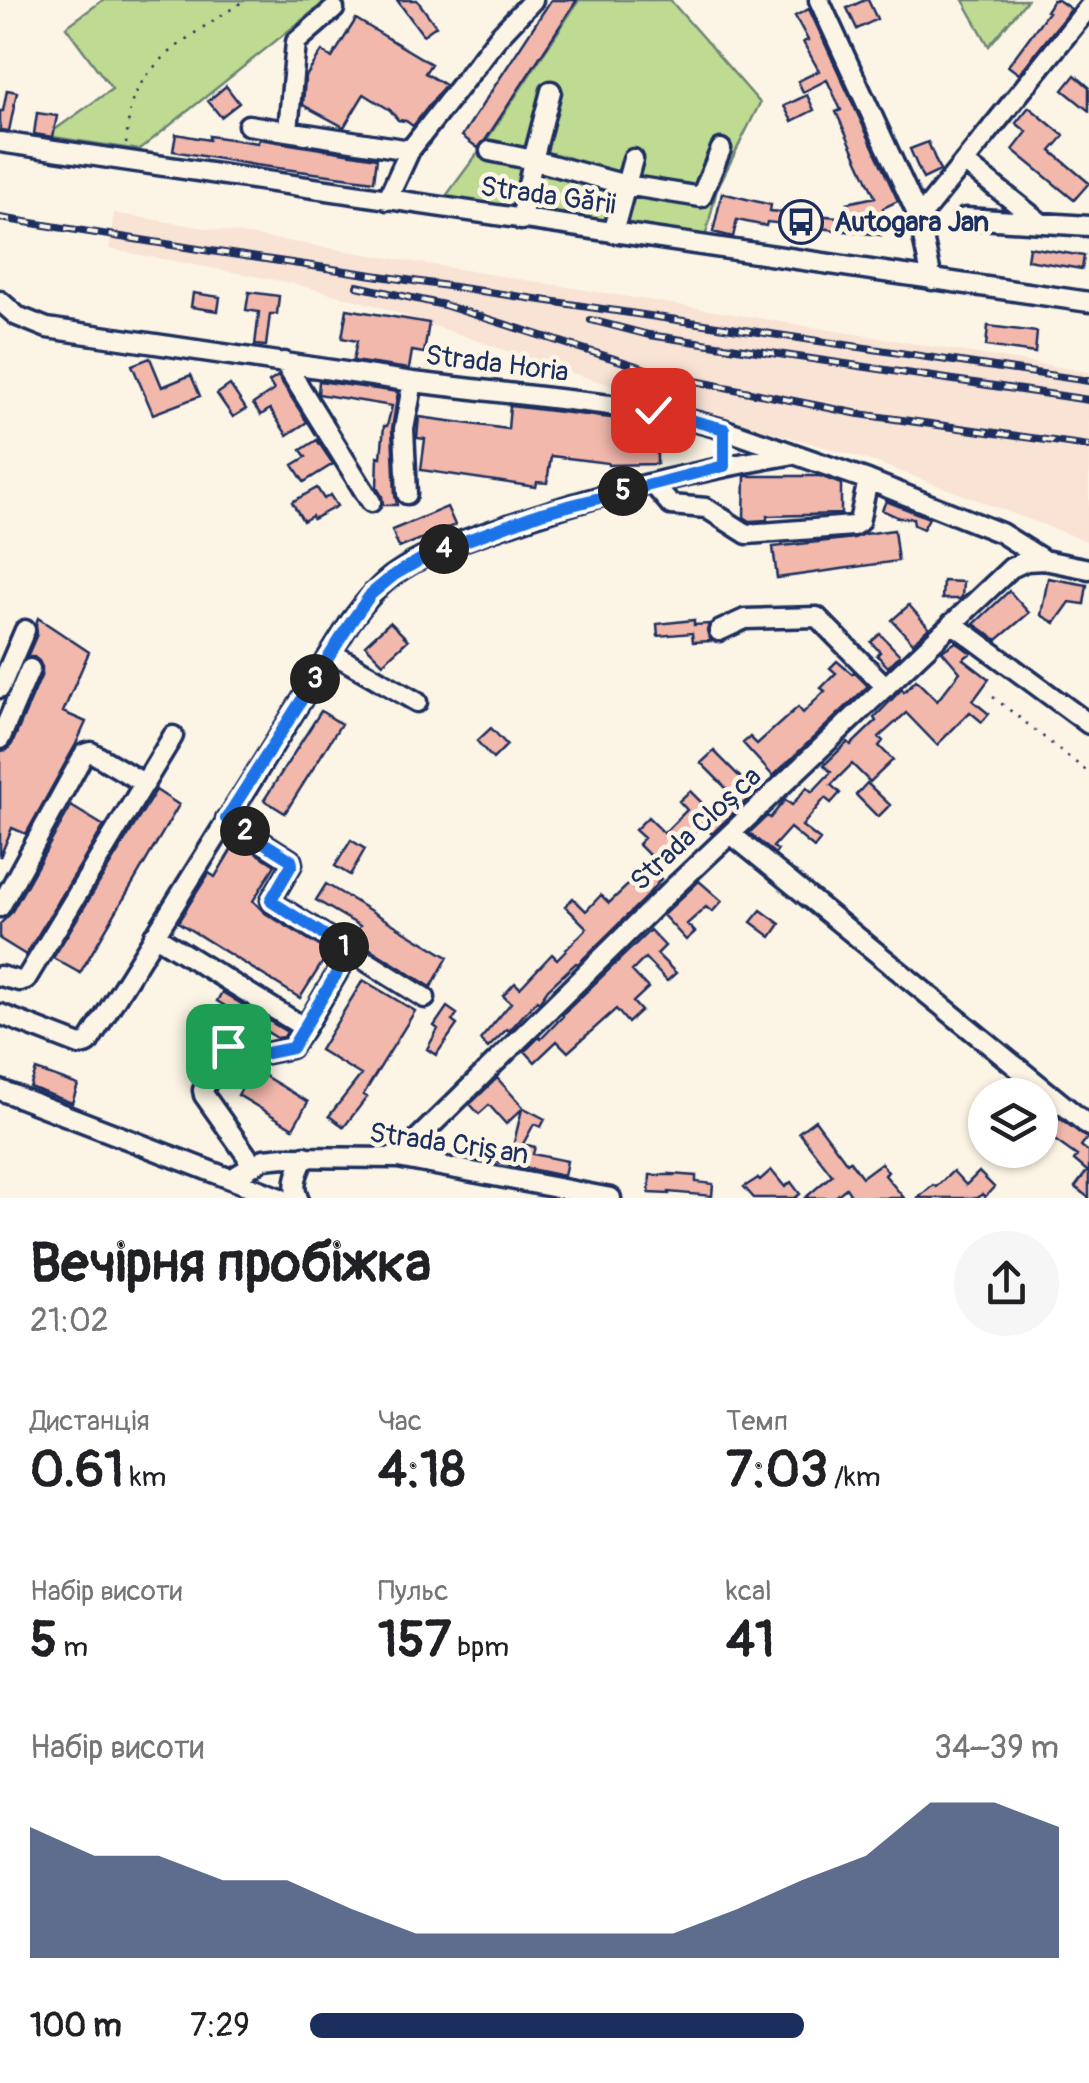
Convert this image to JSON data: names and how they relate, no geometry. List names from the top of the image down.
{
  "streets": {
    "street": [
      "Strada Gării",
      "Strada Horia",
      "Strada Cloșca",
      "Strada Crișan"
    ]
  },
  "crossings": [
    ["Strada Horia", "Strada Cloșca"],
    ["Strada Cloșca", "Strada Crișan"]
  ],
  "places": {
    "bus stop": ["Autogara Jan"]
  },
  "page": {
    "pins": [
      "5",
      "4",
      "3",
      "2",
      "1"
    ],
    "heading": ["Вечірня пробіжка", "21:02"],
    "stats": [
      ["Дистанція", "0.61 km"],
      ["Час", "4:18"],
      ["Темп", "7:03 /km"],
      ["Набір висоти", "5 m"],
      ["Пульс", "157 bpm"],
      ["kcal", "41"]
    ],
    "chart": ["Набір висоти", "34–39 m"],
    "list": [
      {
        "name": "100 m",
        "note": "7:29"
      }
    ]
  }
}
